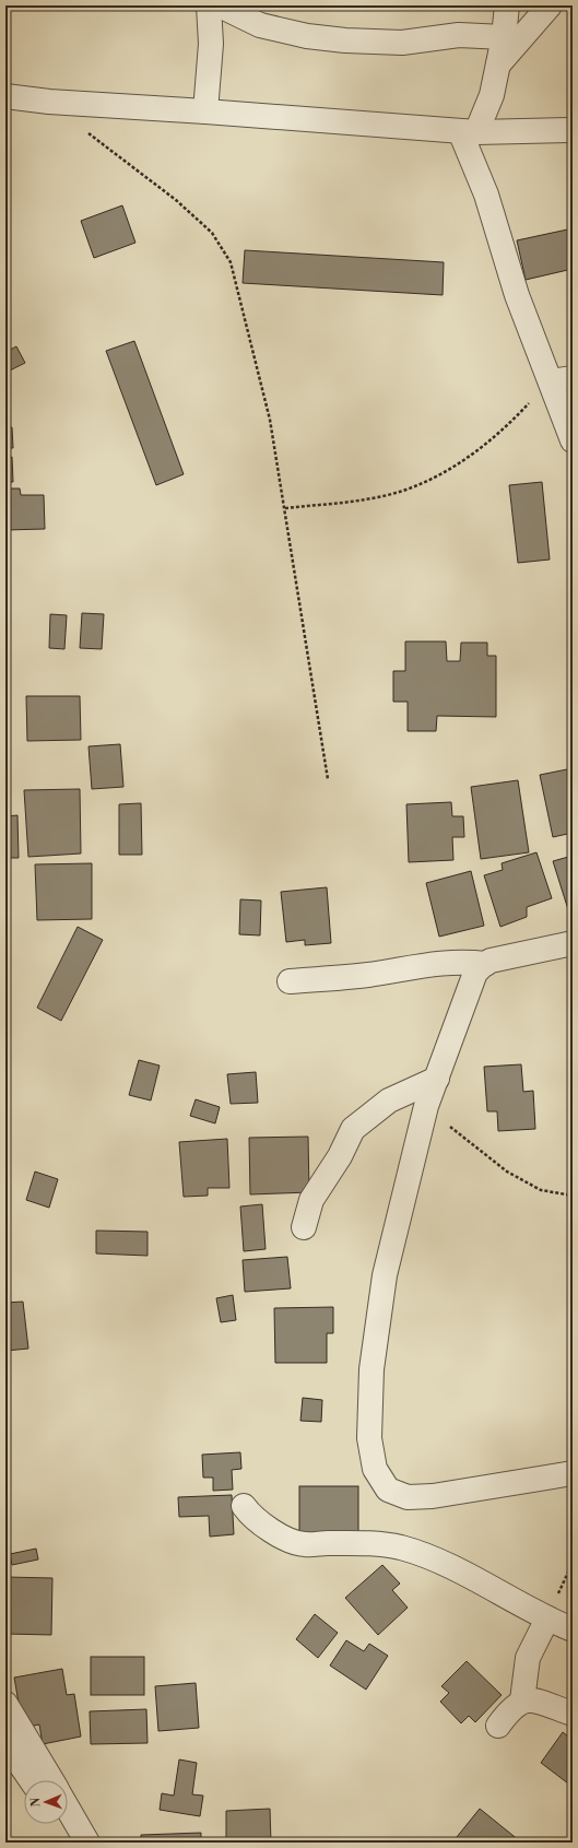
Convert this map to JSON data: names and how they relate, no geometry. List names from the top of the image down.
{
  "north": "left"
}
